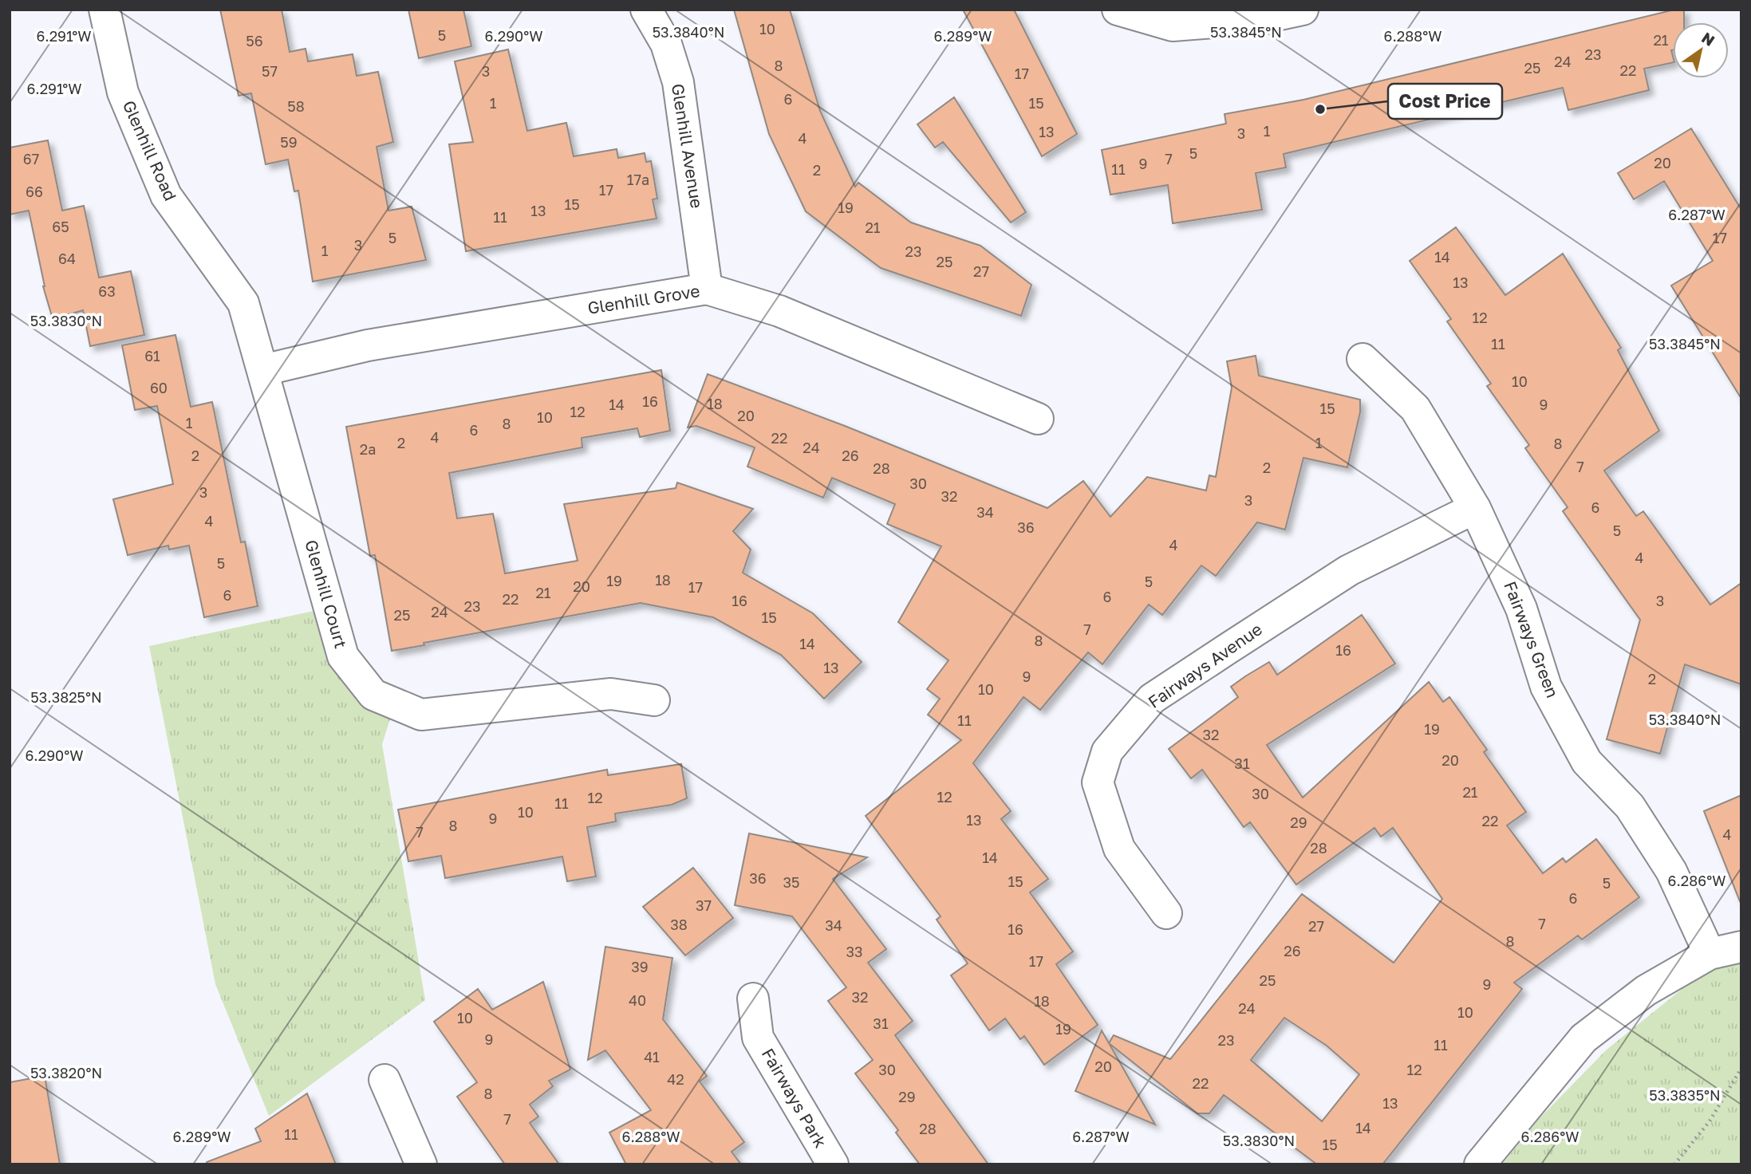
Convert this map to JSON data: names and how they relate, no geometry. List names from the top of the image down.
{
  "streets": {
    "street": [
      "Glenhill Avenue",
      "Glenhill Road",
      "Glenhill Grove",
      "Glenhill Court",
      "Fairways Green",
      "Fairways Avenue",
      "Fairways Park"
    ]
  },
  "crossings": [
    ["Glenhill Avenue", "Glenhill Grove"],
    ["Glenhill Road", "Glenhill Grove"],
    ["Glenhill Road", "Glenhill Court"],
    ["Glenhill Grove", "Glenhill Court"],
    ["Fairways Green", "Fairways Avenue"]
  ],
  "places": ["Cost Price"],
  "house_numbers": [
    "10",
    "5",
    "21",
    "56",
    "23",
    "24",
    "8",
    "25",
    "22",
    "57",
    "3",
    "17",
    "6",
    "1",
    "15",
    "58",
    "1",
    "13",
    "3",
    "4",
    "59",
    "5",
    "67",
    "7",
    "20",
    "9",
    "11",
    "2",
    "17a",
    "17",
    "66",
    "15",
    "19",
    "13",
    "11",
    "65",
    "21",
    "5",
    "17",
    "3",
    "1",
    "23",
    "14",
    "64",
    "25",
    "27",
    "13",
    "63",
    "12",
    "11",
    "61",
    "10",
    "60",
    "16",
    "18",
    "14",
    "9",
    "15",
    "12",
    "20",
    "10",
    "1",
    "8",
    "6",
    "4",
    "22",
    "2",
    "1",
    "8",
    "24",
    "2a",
    "2",
    "26",
    "7",
    "2",
    "28",
    "30",
    "3",
    "32",
    "3",
    "6",
    "34",
    "4",
    "36",
    "5",
    "4",
    "4",
    "5",
    "18",
    "19",
    "5",
    "20",
    "17",
    "21",
    "6",
    "6",
    "22",
    "16",
    "3",
    "23",
    "24",
    "25",
    "15",
    "7",
    "8",
    "14",
    "16",
    "13",
    "9",
    "2",
    "10",
    "11",
    "19",
    "32",
    "20",
    "31",
    "21",
    "30",
    "12",
    "12",
    "11",
    "10",
    "9",
    "13",
    "22",
    "29",
    "8",
    "7",
    "4",
    "28",
    "14",
    "36",
    "15",
    "35",
    "5",
    "6",
    "37",
    "7",
    "38",
    "34",
    "27",
    "16",
    "8",
    "26",
    "33",
    "17",
    "39",
    "25",
    "9",
    "32",
    "40",
    "18",
    "24",
    "10",
    "10",
    "31",
    "19",
    "9",
    "23",
    "11",
    "41",
    "20",
    "30",
    "12",
    "42",
    "22",
    "8",
    "29",
    "13",
    "7",
    "14",
    "28",
    "11",
    "15"
  ],
  "north": "top right",
  "coordinates": [
    "53.3840°N",
    "53.3845°N",
    "6.291°W",
    "6.290°W",
    "6.289°W",
    "6.288°W",
    "6.287°W",
    "53.3830°N",
    "53.3825°N",
    "6.286°W",
    "53.3820°N",
    "53.3835°N"
  ]
}
